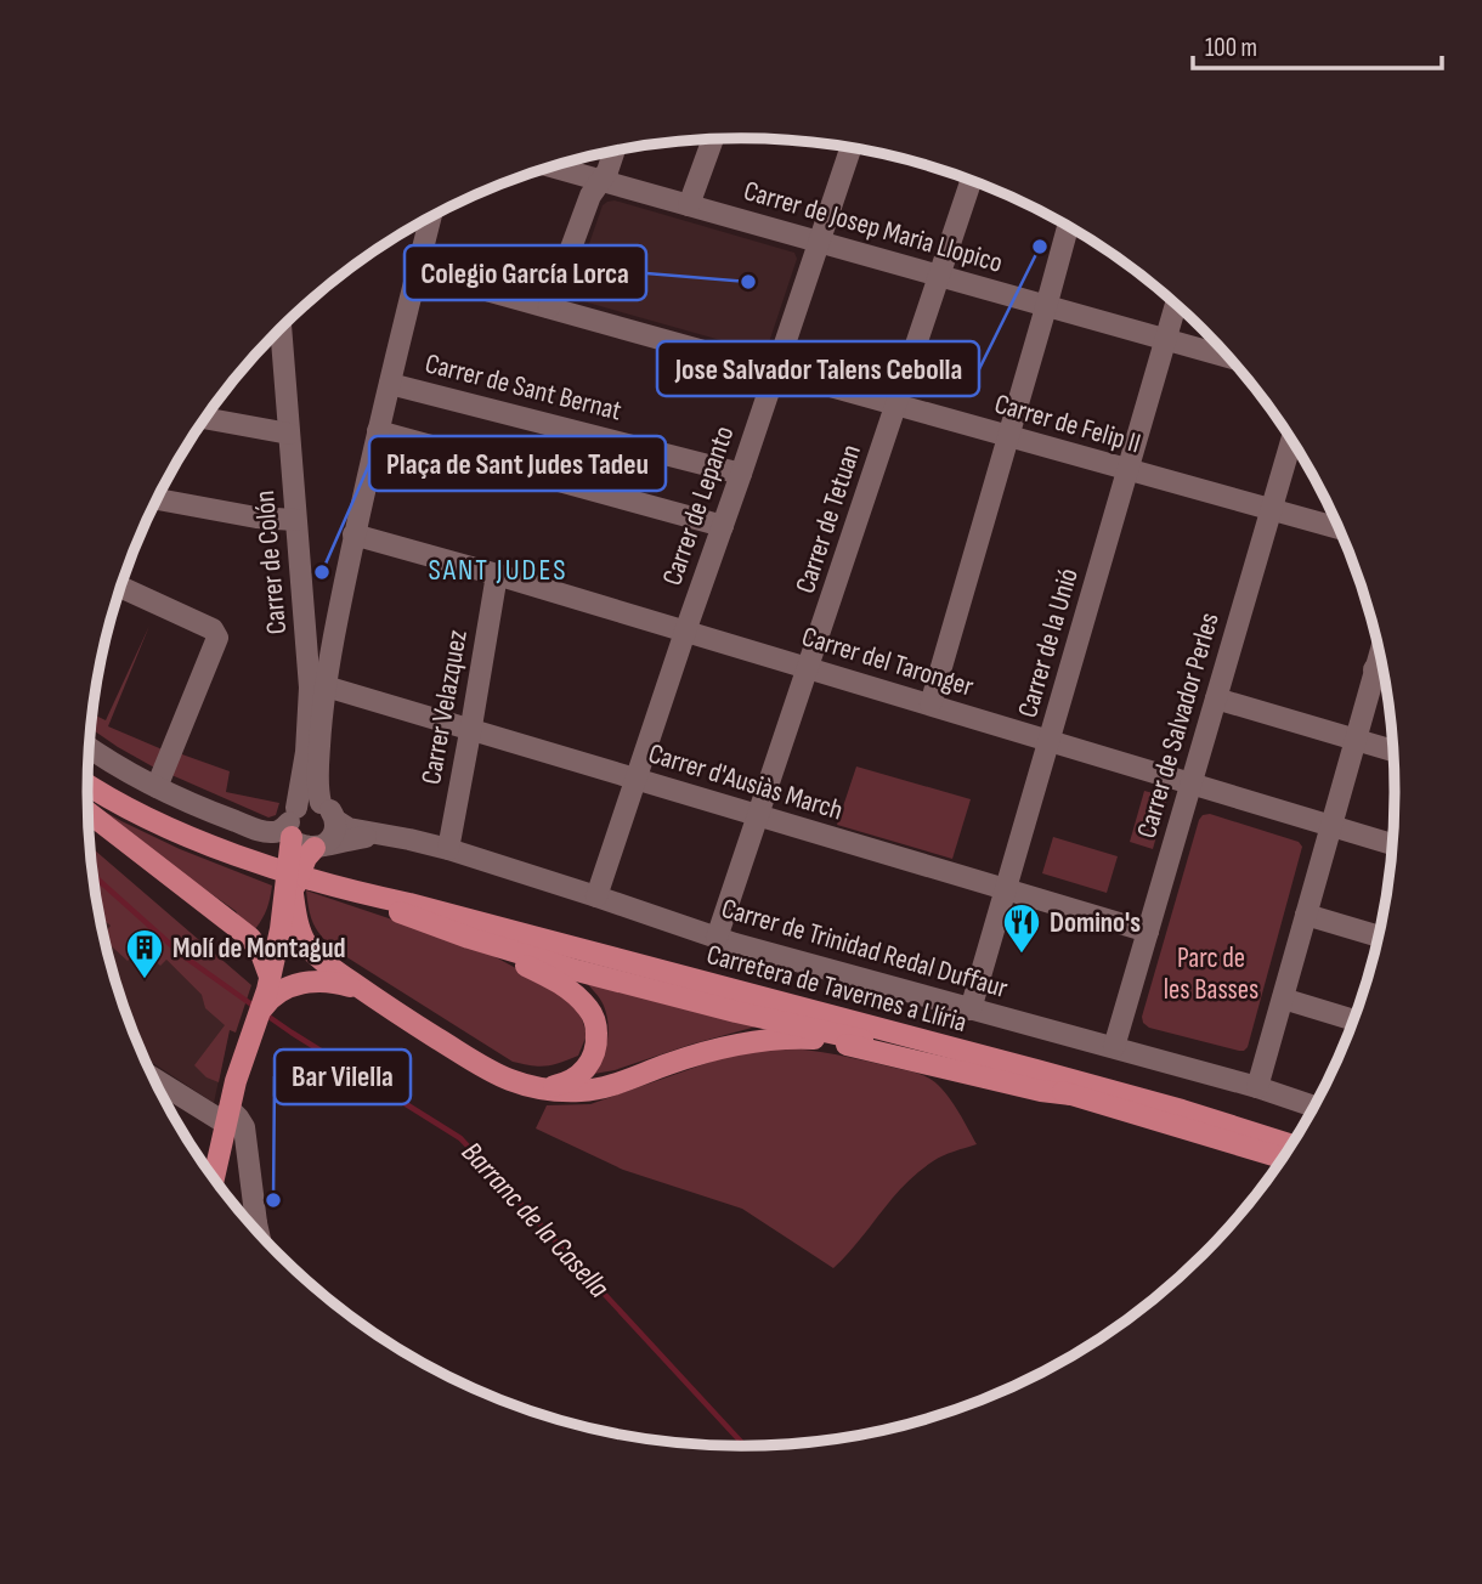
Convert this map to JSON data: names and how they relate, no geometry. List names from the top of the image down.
{
  "streets": {
    "main road": ["Carretera de Tavernes a Llíria"],
    "street": [
      "Carrer de Josep Maria Llopico",
      "Carrer de Sant Bernat",
      "Carrer de Felip II",
      "Carrer de Lepanto",
      "Carrer de Tetuan",
      "Carrer de Colón",
      "Carrer de la Unió",
      "Carrer del Taronger",
      "Carrer Velazquez",
      "Carrer de Salvador Perles",
      "Carrer d'Ausiàs March",
      "Carrer de Trinidad Redal Duffaur"
    ]
  },
  "crossings": [
    ["Carrer de Josep Maria Llopico", "Carrer de Lepanto"],
    ["Carrer de Josep Maria Llopico", "Carrer de Tetuan"],
    ["Carrer de Josep Maria Llopico", "Carrer de la Unió"],
    ["Carrer de Sant Bernat", "Carrer de Lepanto"],
    ["Carrer de Felip II", "Carrer de Lepanto"],
    ["Carrer de Felip II", "Carrer de Tetuan"],
    ["Carrer de Felip II", "Carrer de la Unió"],
    ["Carrer de Felip II", "Carrer de Salvador Perles"],
    ["Carrer de Lepanto", "Carrer del Taronger"],
    ["Carrer de Lepanto", "Carrer d'Ausiàs March"],
    ["Carrer de Lepanto", "Carrer de Trinidad Redal Duffaur"],
    ["Carrer de Tetuan", "Carrer del Taronger"],
    ["Carrer de Tetuan", "Carrer d'Ausiàs March"],
    ["Carrer de Tetuan", "Carrer de Trinidad Redal Duffaur"],
    ["Carrer de Colón", "Carrer de Trinidad Redal Duffaur"],
    ["Carrer de la Unió", "Carrer del Taronger"],
    ["Carrer de la Unió", "Carrer d'Ausiàs March"],
    ["Carrer de la Unió", "Carrer de Trinidad Redal Duffaur"],
    ["Carrer del Taronger", "Carrer Velazquez"],
    ["Carrer del Taronger", "Carrer de Salvador Perles"],
    ["Carrer Velazquez", "Carrer d'Ausiàs March"],
    ["Carrer Velazquez", "Carrer de Trinidad Redal Duffaur"],
    ["Carrer de Salvador Perles", "Carrer d'Ausiàs March"],
    ["Carrer de Salvador Perles", "Carrer de Trinidad Redal Duffaur"]
  ],
  "districts": ["SANT JUDES"],
  "water": ["Barranc de la Casella"],
  "parks": ["Parc de les Basses"],
  "places": {
    "other": [
      "Jose Salvador Talens Cebolla",
      "Colegio García Lorca",
      "Plaça de Sant Judes Tadeu",
      "Bar Vilella"
    ],
    "restaurant": ["Domino's"],
    "building": ["Molí de Montagud"]
  },
  "scale_bar": "100 m"
}
